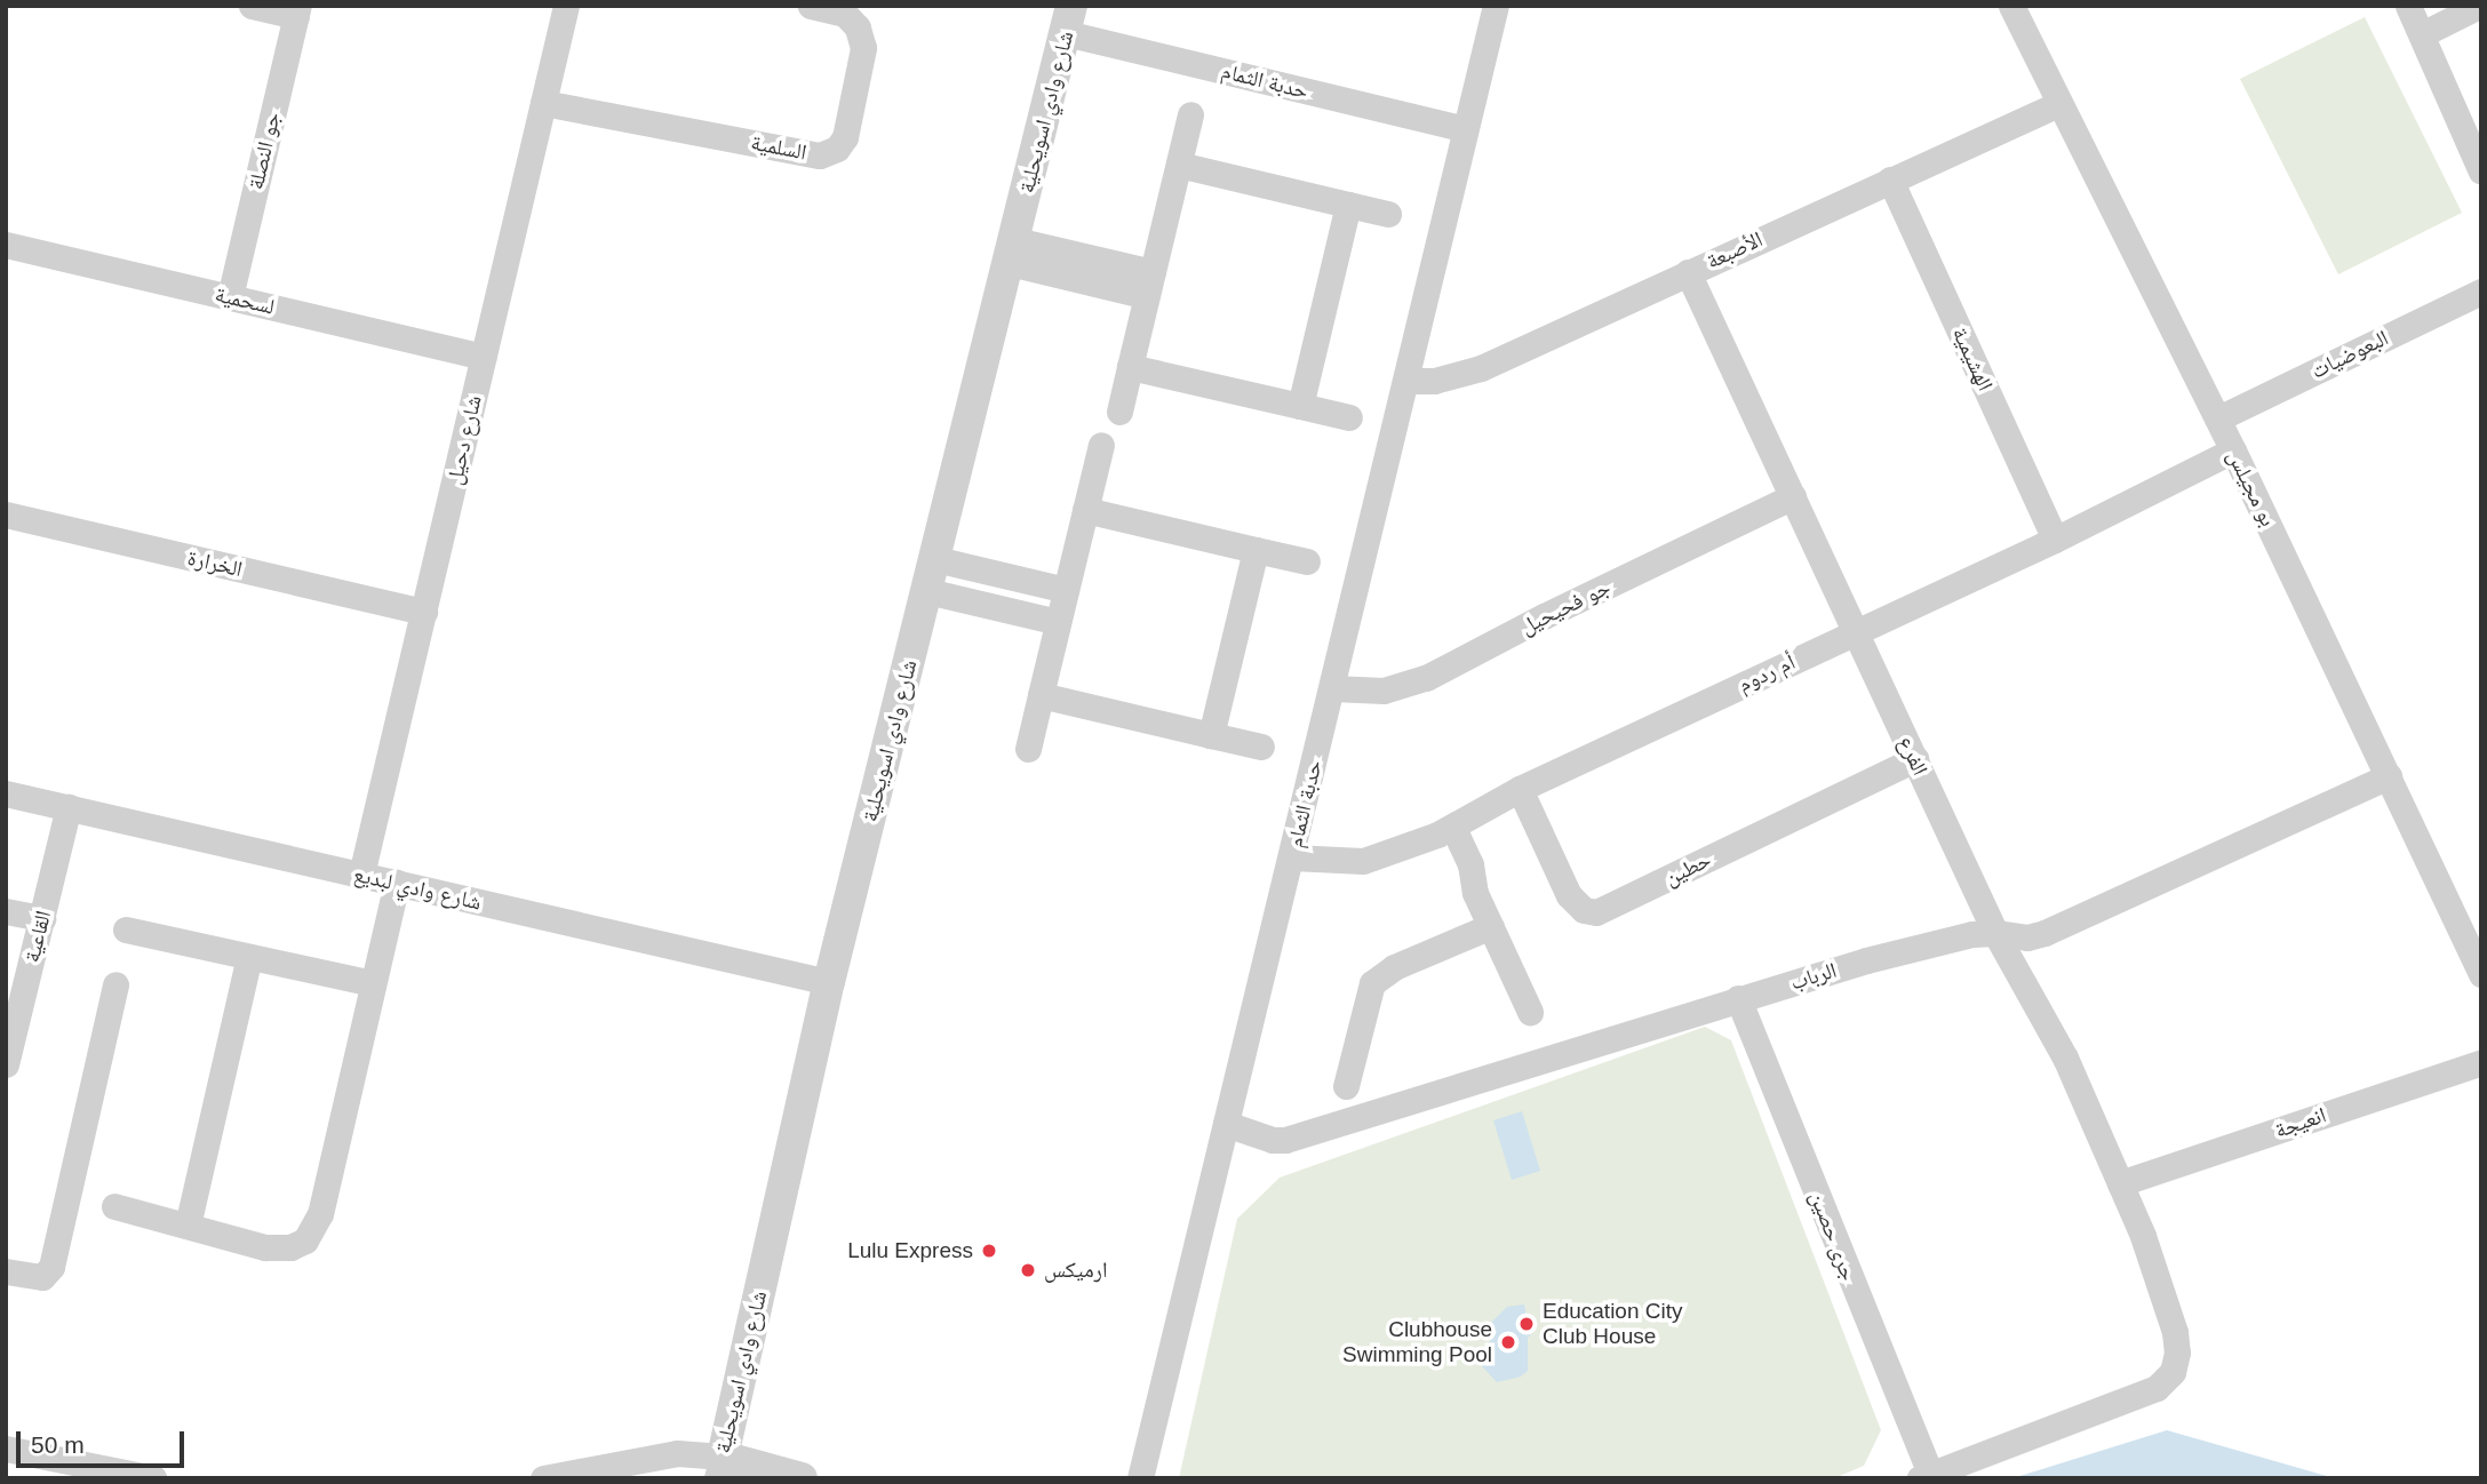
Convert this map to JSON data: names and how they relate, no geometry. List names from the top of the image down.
{
  "streets": {
    "street": [
      "حدبة الثمام",
      "شارع وادي اسويحلية",
      "السلمية",
      "جو النصلة",
      "الأصبعة",
      "لسحمية",
      "البعوضيات",
      "الهشيمية",
      "شارع دحيل",
      "بو مجيلس",
      "الخرارة",
      "جو فحيحيل",
      "أم ردوم",
      "الفرع",
      "حطين",
      "شارع وادي لبديع",
      "القاعية",
      "الرباب",
      "انعيجة",
      "جرى حصين"
    ]
  },
  "crossings": [
    ["حدبة الثمام", "شارع وادي اسويحلية"],
    ["حدبة الثمام", "الأصبعة"],
    ["حدبة الثمام", "جو فحيحيل"],
    ["حدبة الثمام", "أم ردوم"],
    ["حدبة الثمام", "الرباب"],
    ["شارع وادي اسويحلية", "شارع وادي لبديع"],
    ["السلمية", "شارع دحيل"],
    ["جو النصلة", "لسحمية"],
    ["الأصبعة", "الهشيمية"],
    ["الأصبعة", "بو مجيلس"],
    ["الأصبعة", "الفرع"],
    ["لسحمية", "شارع دحيل"],
    ["البعوضيات", "بو مجيلس"],
    ["الهشيمية", "أم ردوم"],
    ["شارع دحيل", "الخرارة"],
    ["شارع دحيل", "شارع وادي لبديع"],
    ["بو مجيلس", "أم ردوم"],
    ["بو مجيلس", "الرباب"],
    ["جو فحيحيل", "الفرع"],
    ["أم ردوم", "الفرع"],
    ["أم ردوم", "حطين"],
    ["الفرع", "حطين"],
    ["الفرع", "الرباب"],
    ["الفرع", "انعيجة"],
    ["الفرع", "جرى حصين"],
    ["شارع وادي لبديع", "القاعية"],
    ["الرباب", "جرى حصين"]
  ],
  "places": [
    "Lulu Express",
    "ارميكس",
    "Education City Club House",
    "Clubhouse Swimming Pool"
  ],
  "scale_bar": "50 m"
}
